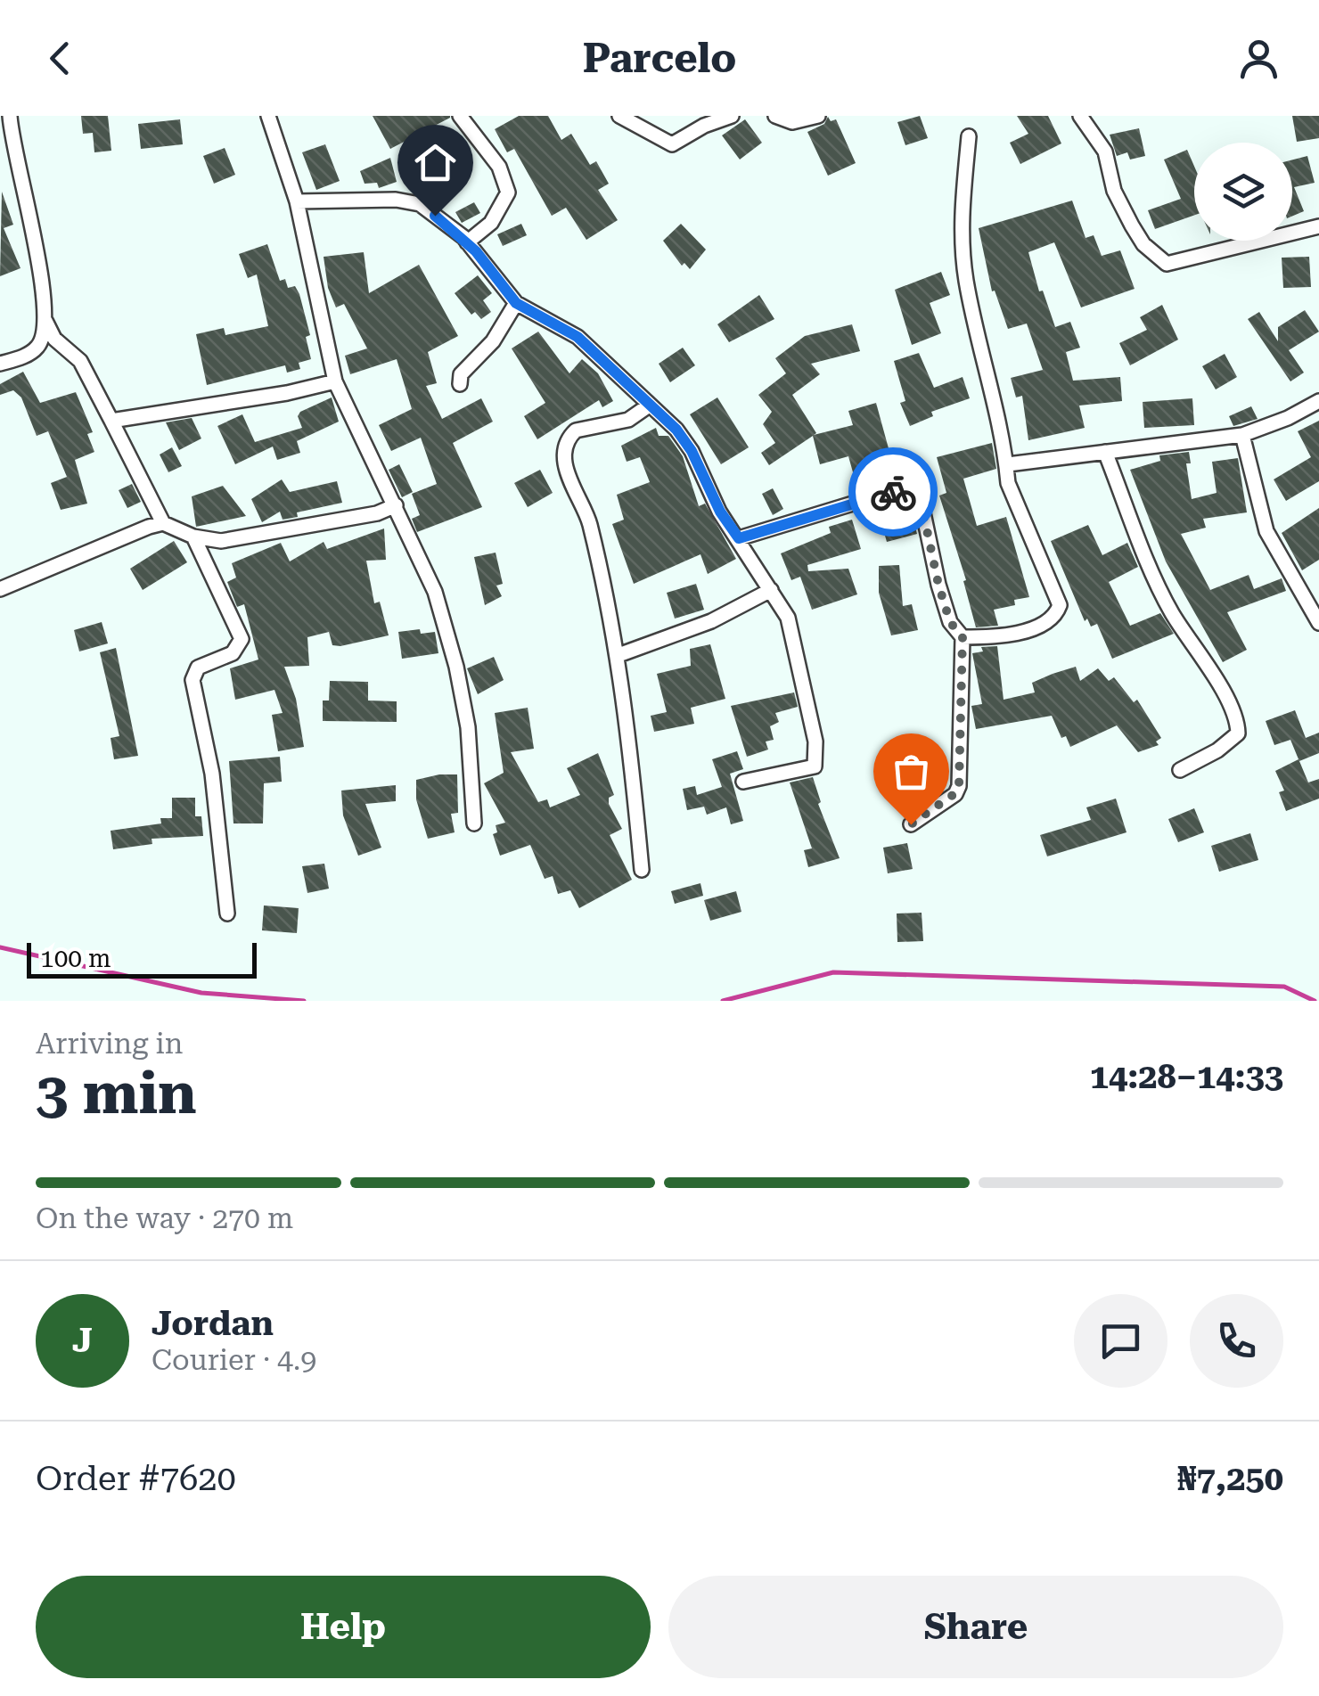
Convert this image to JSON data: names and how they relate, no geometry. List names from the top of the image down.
{
  "scale_bar": "100 m",
  "page": {
    "header": "Parcelo",
    "scale": "100 m",
    "heading": ["3 min", "Arriving in", "14:28–14:33"],
    "panel": [
      "Jordan",
      "Courier · 4.9",
      "Order #7620",
      "₦7,250"
    ],
    "bar": "On the way · 270 m",
    "round": "J",
    "buttons": ["Help", "Share"]
  }
}
